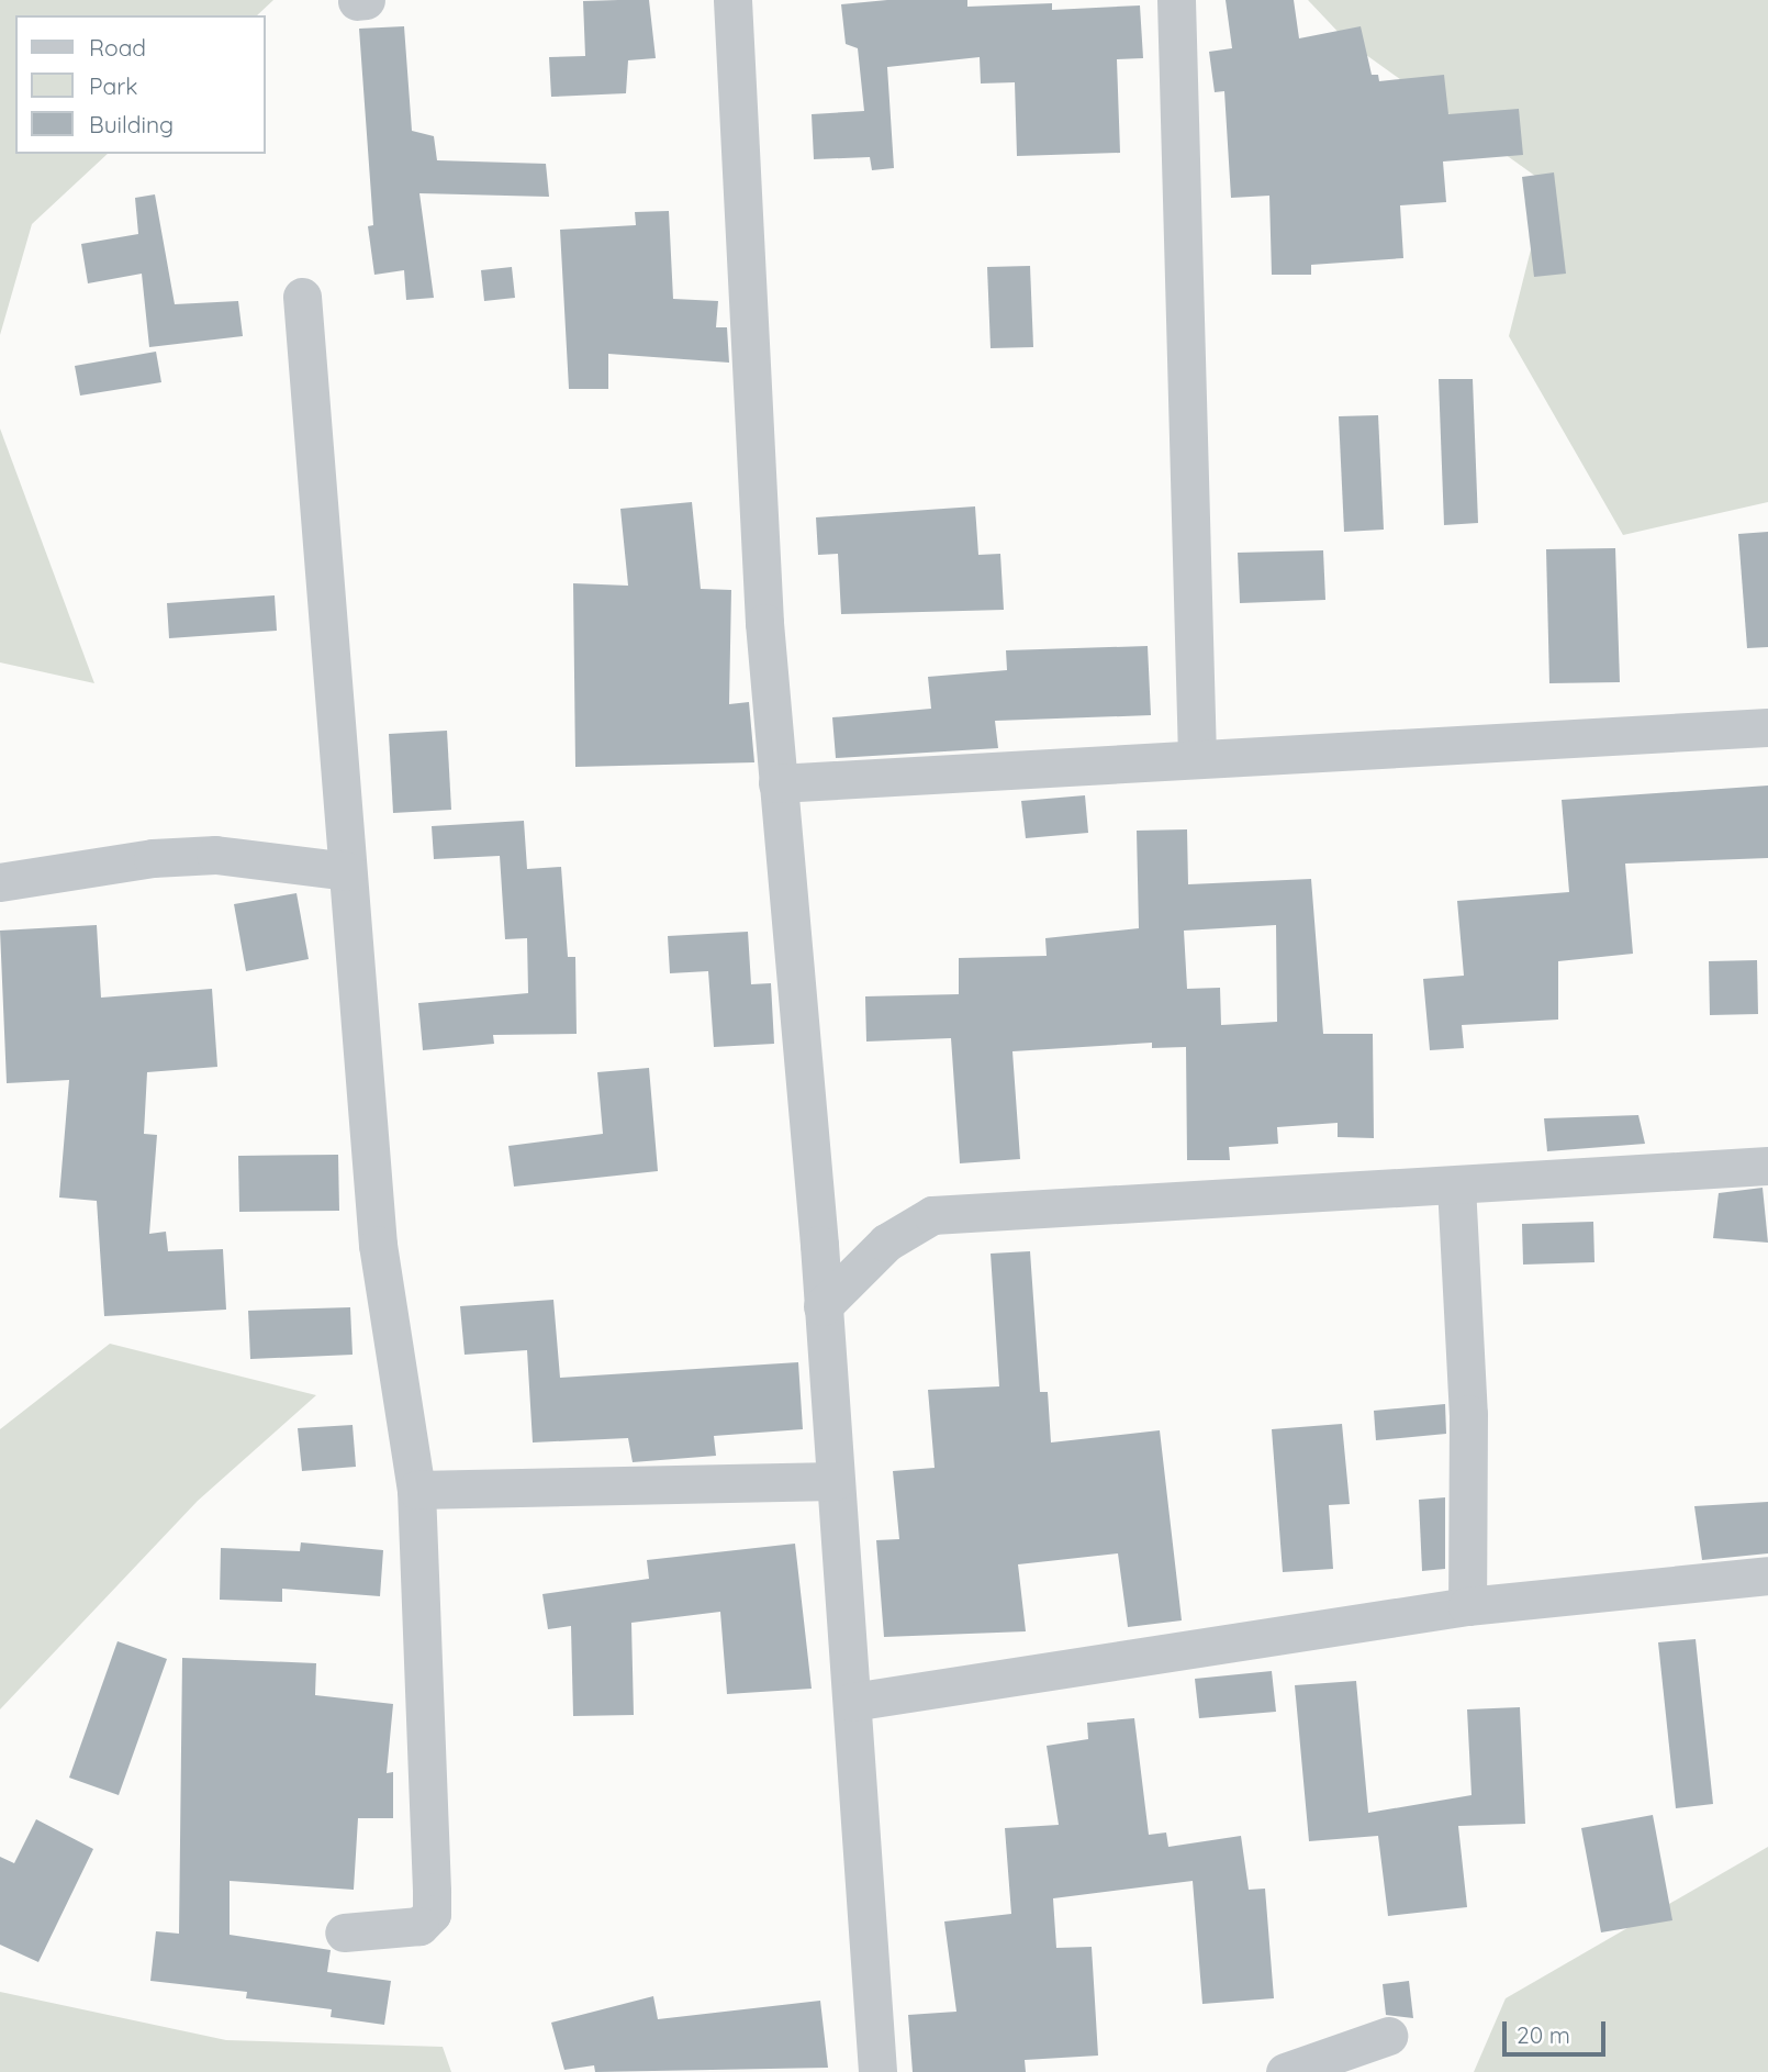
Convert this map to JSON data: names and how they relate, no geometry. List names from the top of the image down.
{
  "legend": ["Road", "Park", "Building"],
  "scale_bar": "20 m"
}
